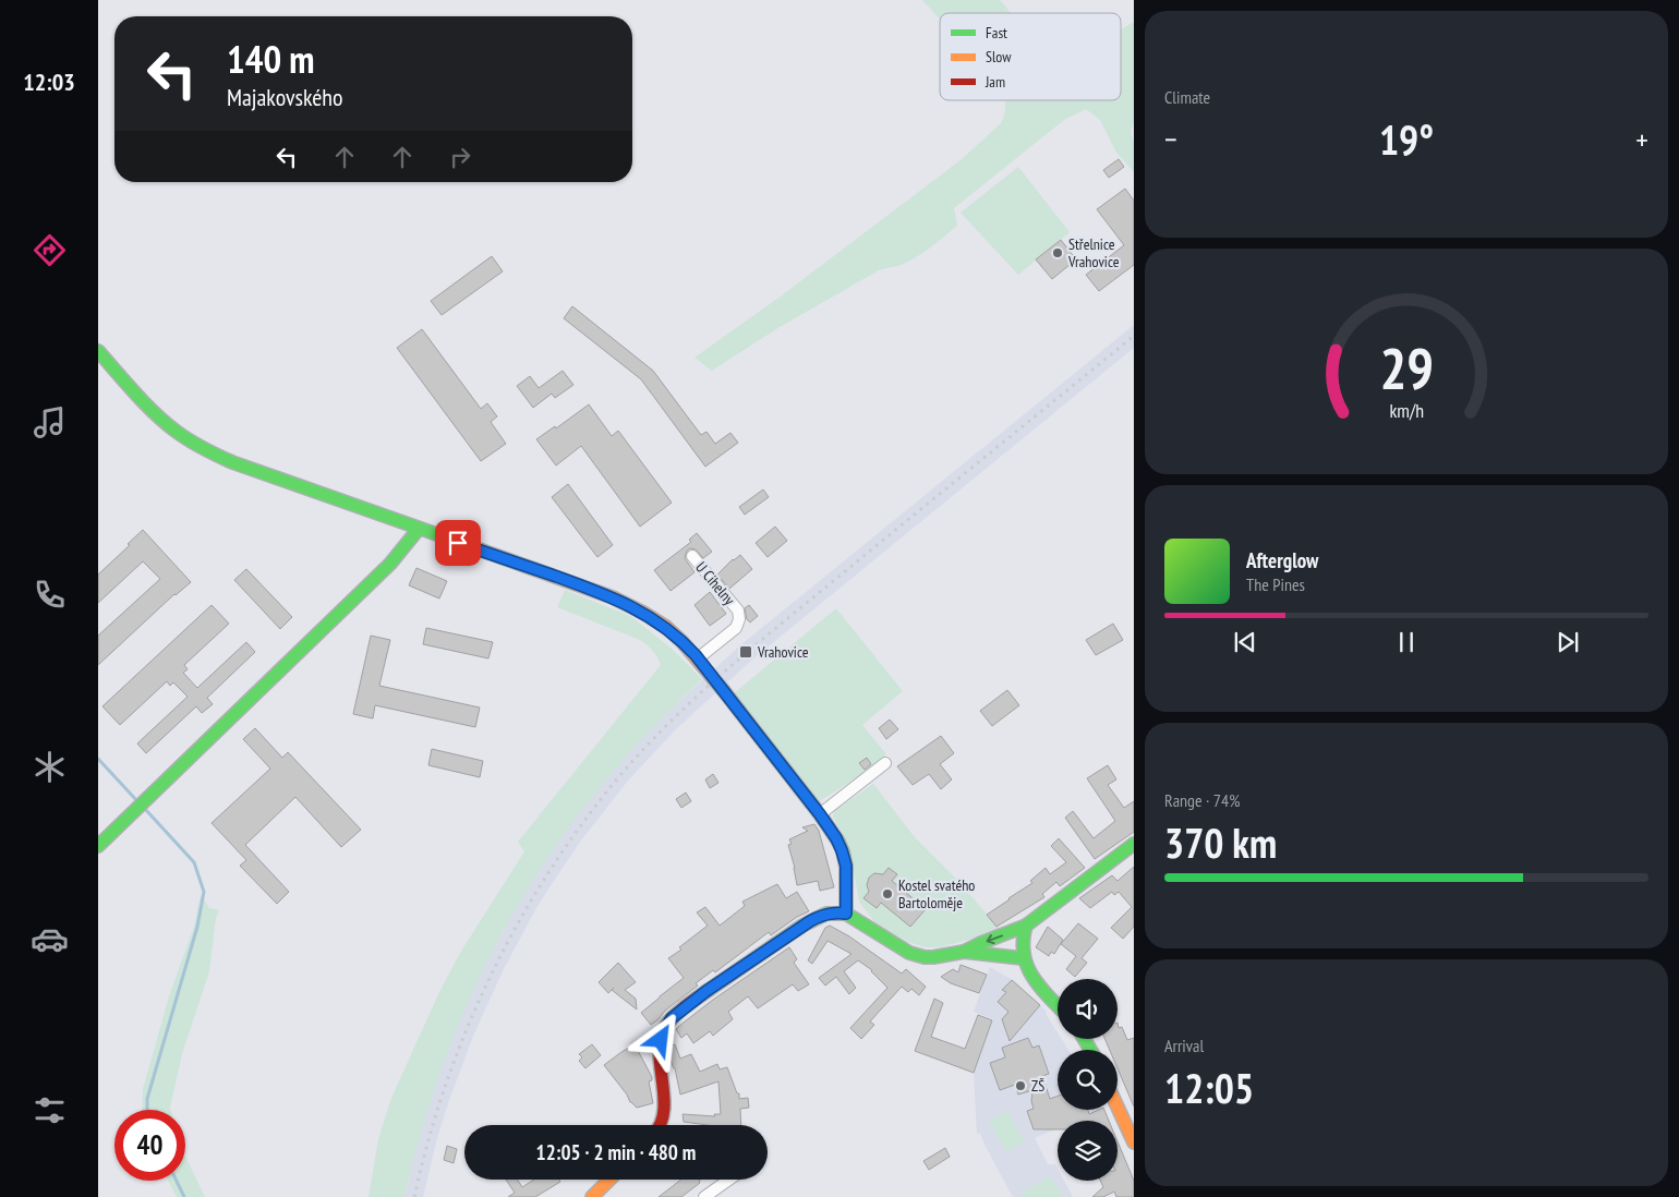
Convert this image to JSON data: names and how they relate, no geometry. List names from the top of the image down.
{
  "streets": {
    "street": ["U Cihelny"]
  },
  "places": {
    "other": ["Střelnice Vrahovice", "Kostel svatého Bartoloměje", "ZŠ"],
    "transit": ["Vrahovice"]
  },
  "legend": ["Fast", "Slow", "Jam"],
  "page": {
    "tabs": "12:03",
    "tile": [
      "Climate",
      ["Range · 74%", "370 km"],
      ["Arrival", "12:05"]
    ],
    "turn": ["140 m", "Majakovského"],
    "heat": ["−", "19°", "+"],
    "song": ["Afterglow", "The Pines"],
    "limit": "40",
    "trip": "12:05 · 2 min · 480 m",
    "gauge": ["29", "km/h"]
  }
}
